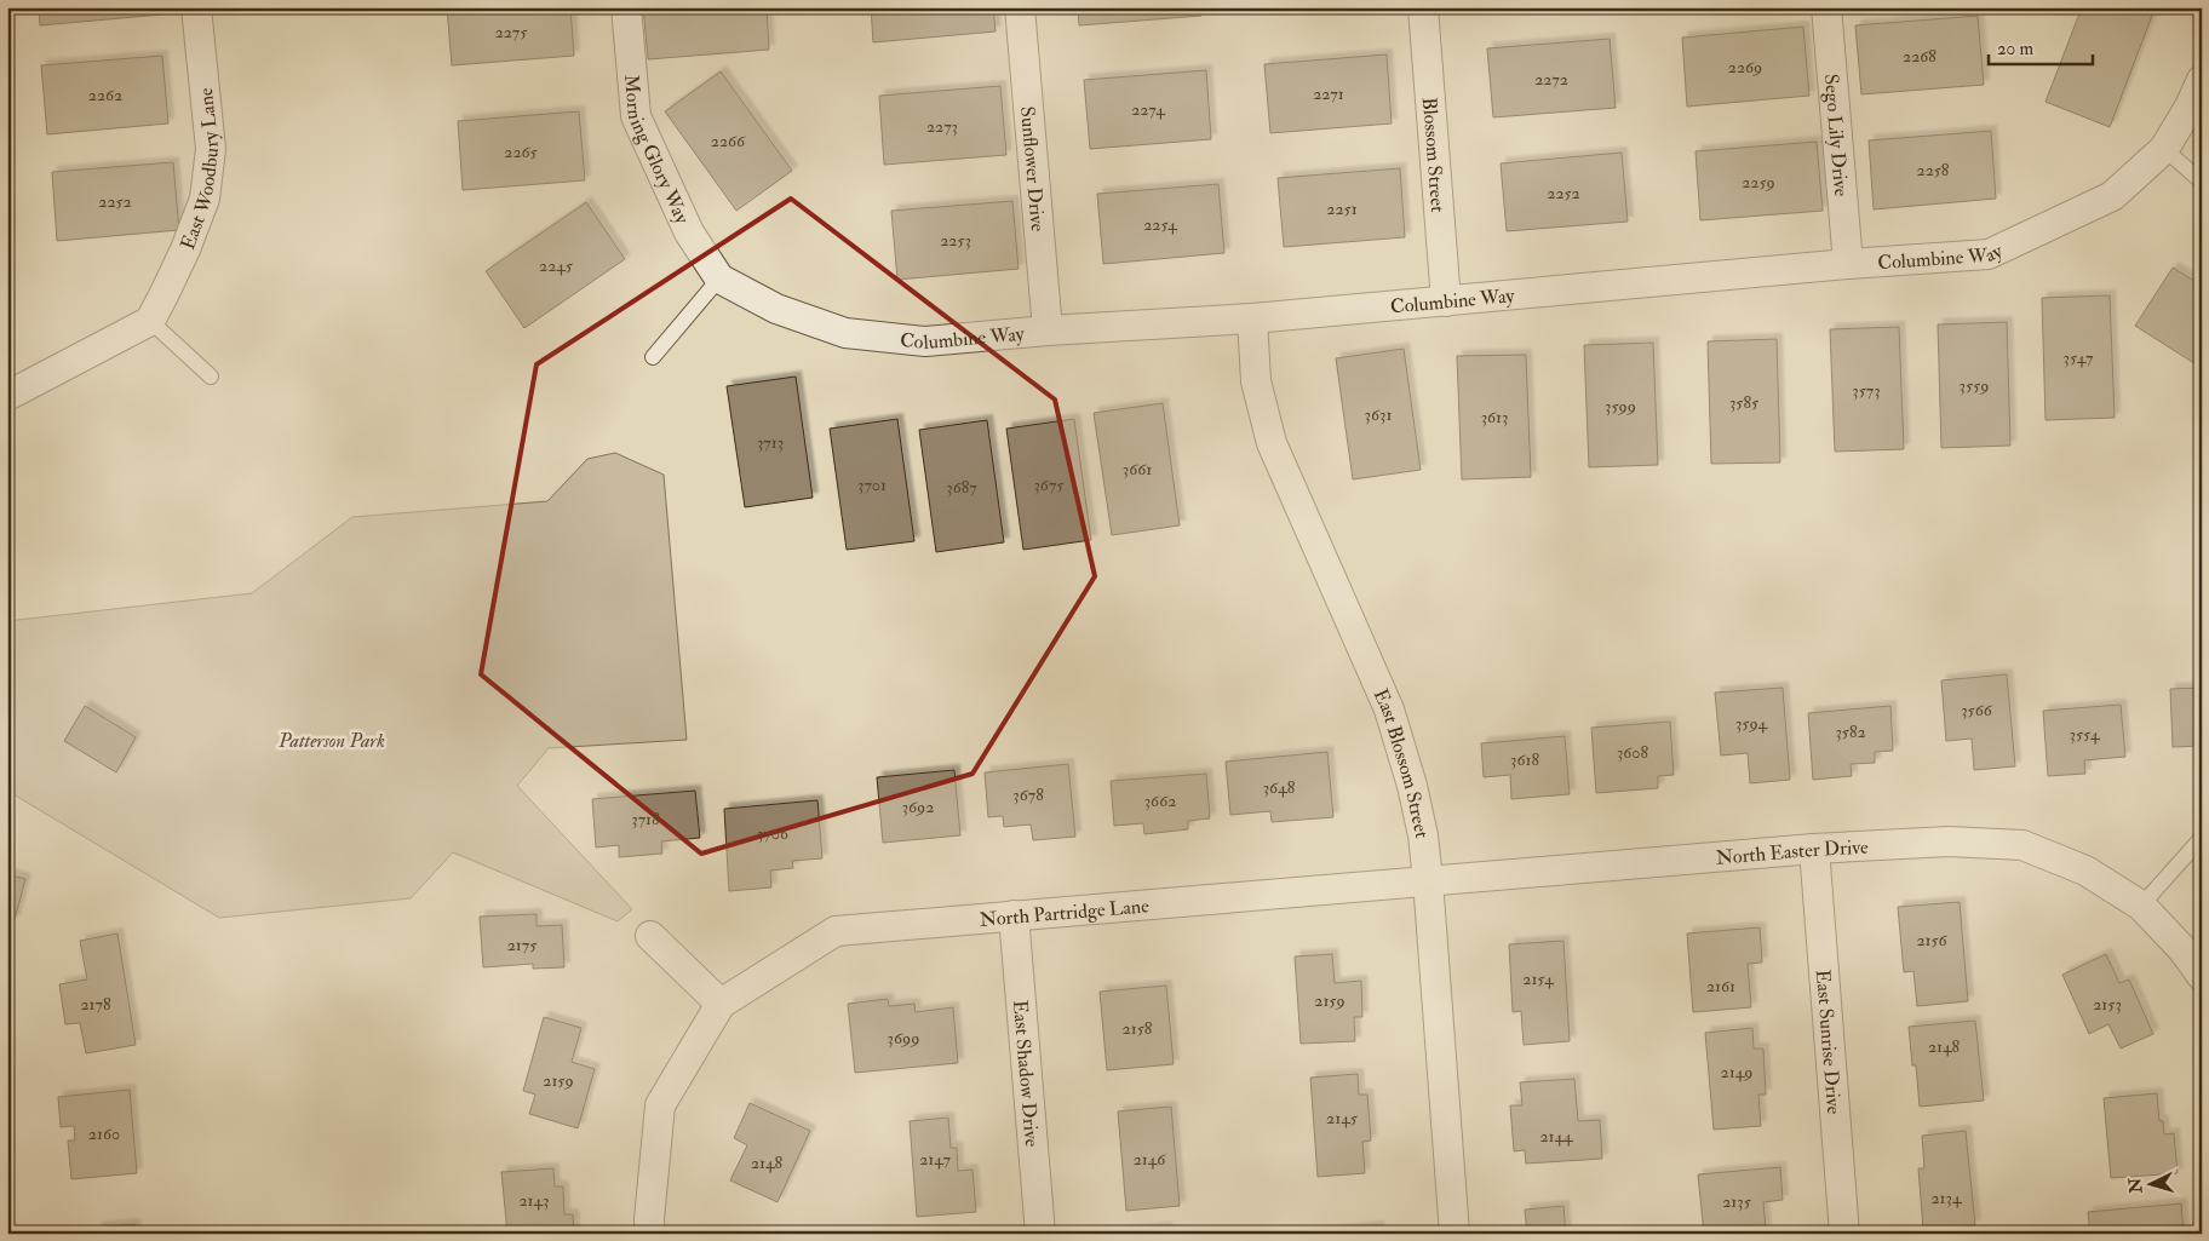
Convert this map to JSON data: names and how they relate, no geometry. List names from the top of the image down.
{
  "streets": {
    "street": [
      "Sego Lily Drive",
      "Morning Glory Way",
      "Blossom Street",
      "East Woodbury Lane",
      "Sunflower Drive",
      "Columbine Way",
      "East Blossom Street",
      "North Easter Drive",
      "North Partridge Lane",
      "East Sunrise Drive",
      "East Shadow Drive"
    ]
  },
  "crossings": [
    ["Sego Lily Drive", "Columbine Way"],
    ["Morning Glory Way", "Columbine Way"],
    ["Blossom Street", "Columbine Way"],
    ["Sunflower Drive", "Columbine Way"],
    ["Columbine Way", "East Blossom Street"],
    ["East Blossom Street", "North Easter Drive"],
    ["East Blossom Street", "North Partridge Lane"],
    ["North Easter Drive", "North Partridge Lane"],
    ["North Easter Drive", "East Sunrise Drive"],
    ["North Partridge Lane", "East Shadow Drive"]
  ],
  "parks": ["Patterson Park"],
  "house_numbers": [
    "2275",
    "2268",
    "2269",
    "2272",
    "2271",
    "2262",
    "2274",
    "2273",
    "2266",
    "2265",
    "2258",
    "2259",
    "2252",
    "2252",
    "2251",
    "2254",
    "2253",
    "2245",
    "3547",
    "3559",
    "3573",
    "3585",
    "3599",
    "3631",
    "3613",
    "3713",
    "3661",
    "3701",
    "3675",
    "3687",
    "3566",
    "3594",
    "3582",
    "3554",
    "3608",
    "3618",
    "3648",
    "3678",
    "3662",
    "3692",
    "3718",
    "3706",
    "2156",
    "2175",
    "2154",
    "2161",
    "2159",
    "2178",
    "2153",
    "2158",
    "3699",
    "2148",
    "2149",
    "2159",
    "2145",
    "2160",
    "2144",
    "2147",
    "2146",
    "2148",
    "2134",
    "2143",
    "2135"
  ],
  "scale_bar": "20 m",
  "north": "left"
}
